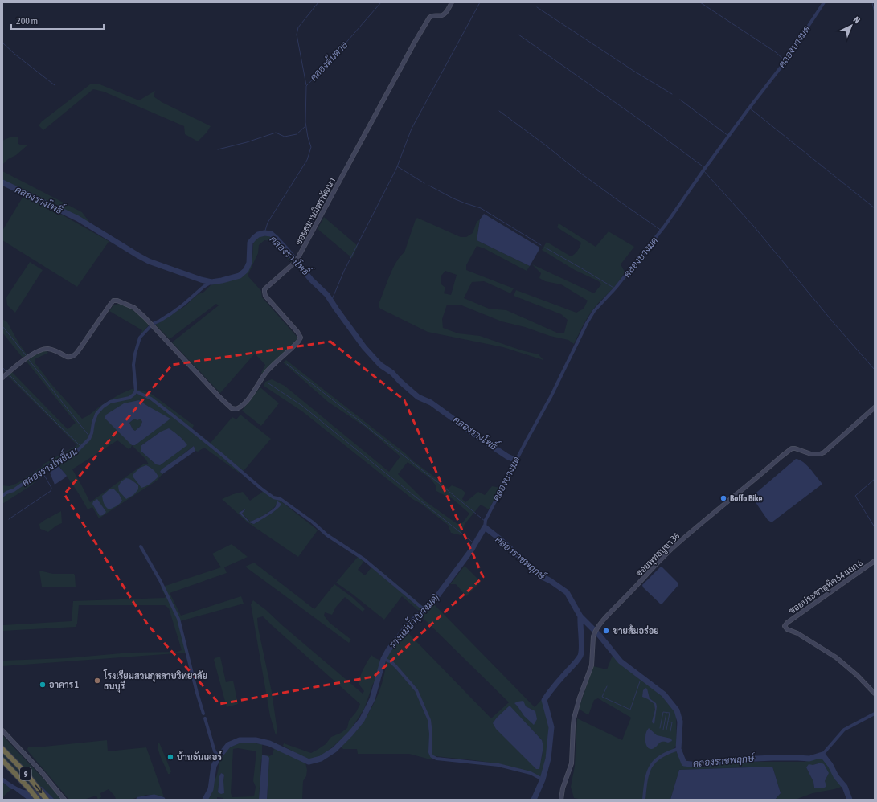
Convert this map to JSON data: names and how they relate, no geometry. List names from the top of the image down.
{
  "streets": {
    "highway": ["9"],
    "street": ["ซอยสมานมิตรพัฒนา", "ซอยพุทธบูชา 36", "ซอยประชาอุทิศ 54 แยก 6"]
  },
  "water": [
    "คลองบางมด",
    "คลองต้นตาล",
    "คลองรางโพธิ์",
    "คลองรางโพธิ์บน",
    "คลองราชพฤกษ์",
    "รางแม่น้ำ (บางมด)"
  ],
  "places": [
    "Boffo Bike",
    "ขายส้มอร่อย",
    "โรงเรียนสวนกุหลาบวิทยาลัย ธนบุรี",
    "อาคาร 1",
    "บ้านธันเดอร์"
  ],
  "scale_bar": "200 m",
  "north": "top right"
}
